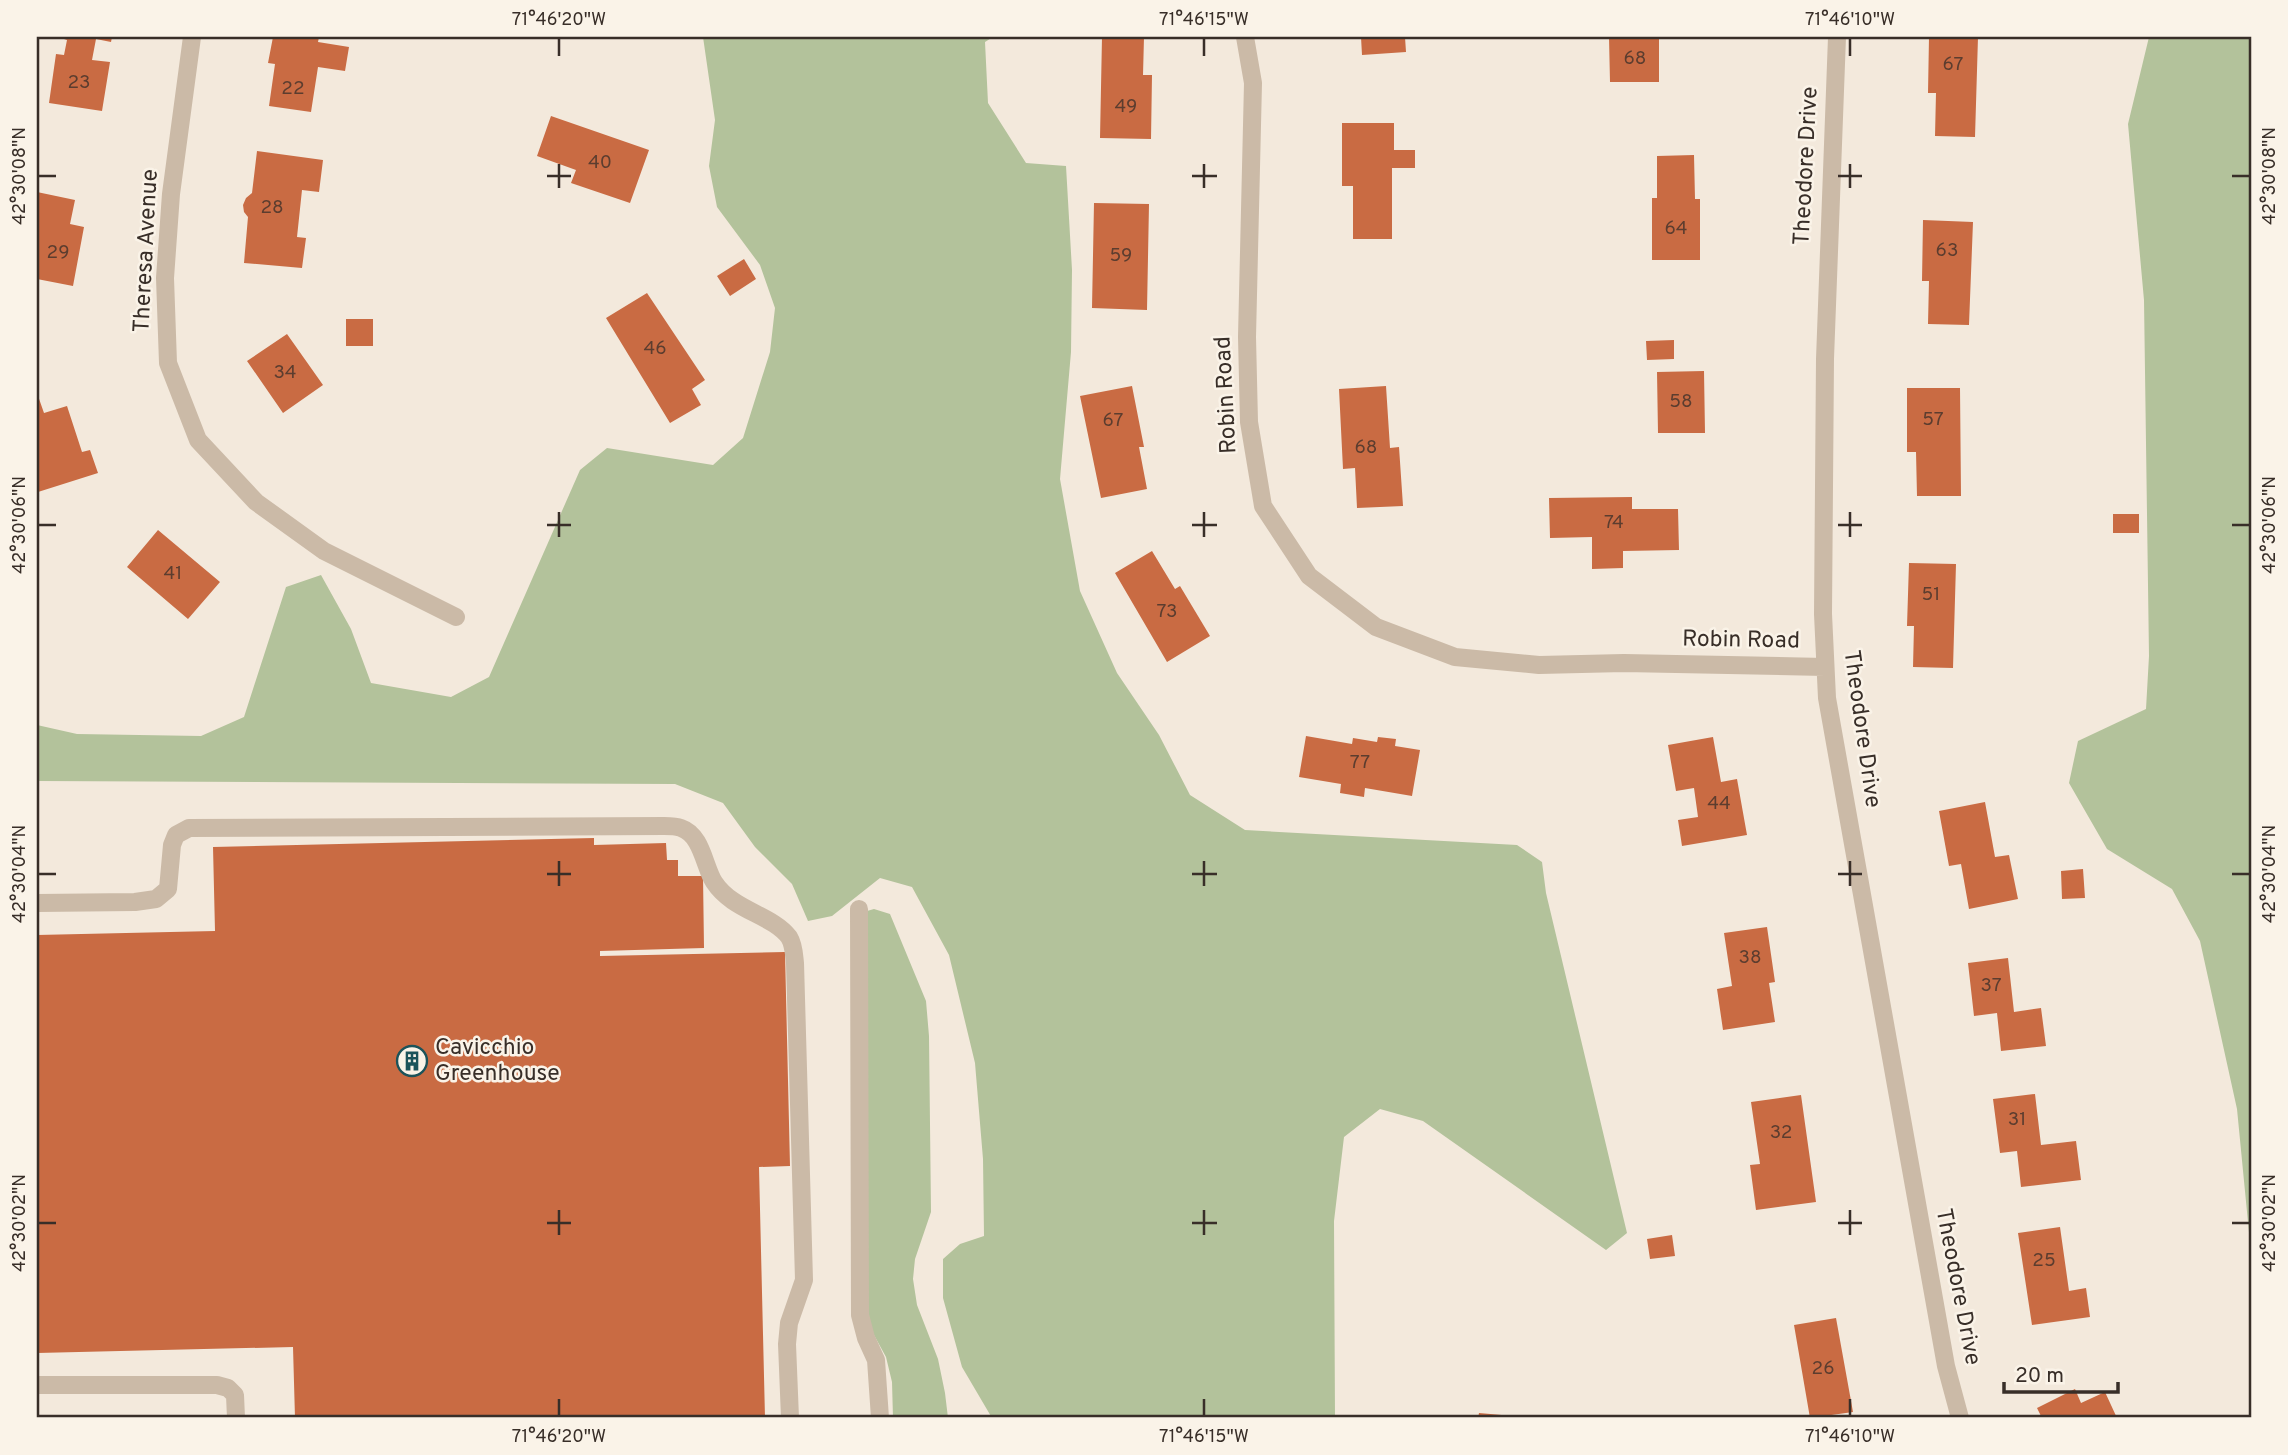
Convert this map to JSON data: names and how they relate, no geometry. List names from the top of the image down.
{
  "streets": {
    "street": ["Theodore Drive", "Theresa Avenue", "Robin Road"]
  },
  "crossings": [
    ["Theodore Drive", "Robin Road"]
  ],
  "places": {
    "building": ["Cavicchio Greenhouse"]
  },
  "house_numbers": [
    "68",
    "67",
    "23",
    "22",
    "49",
    "40",
    "28",
    "64",
    "63",
    "29",
    "59",
    "46",
    "34",
    "58",
    "57",
    "67",
    "68",
    "74",
    "41",
    "51",
    "73",
    "77",
    "44",
    "38",
    "37",
    "31",
    "32",
    "25",
    "26"
  ],
  "scale_bar": "20 m",
  "coordinates": [
    "71°46'20\"W",
    "71°46'15\"W",
    "71°46'10\"W",
    "42°30'08\"N",
    "42°30'06\"N",
    "42°30'04\"N",
    "42°30'02\"N"
  ]
}
